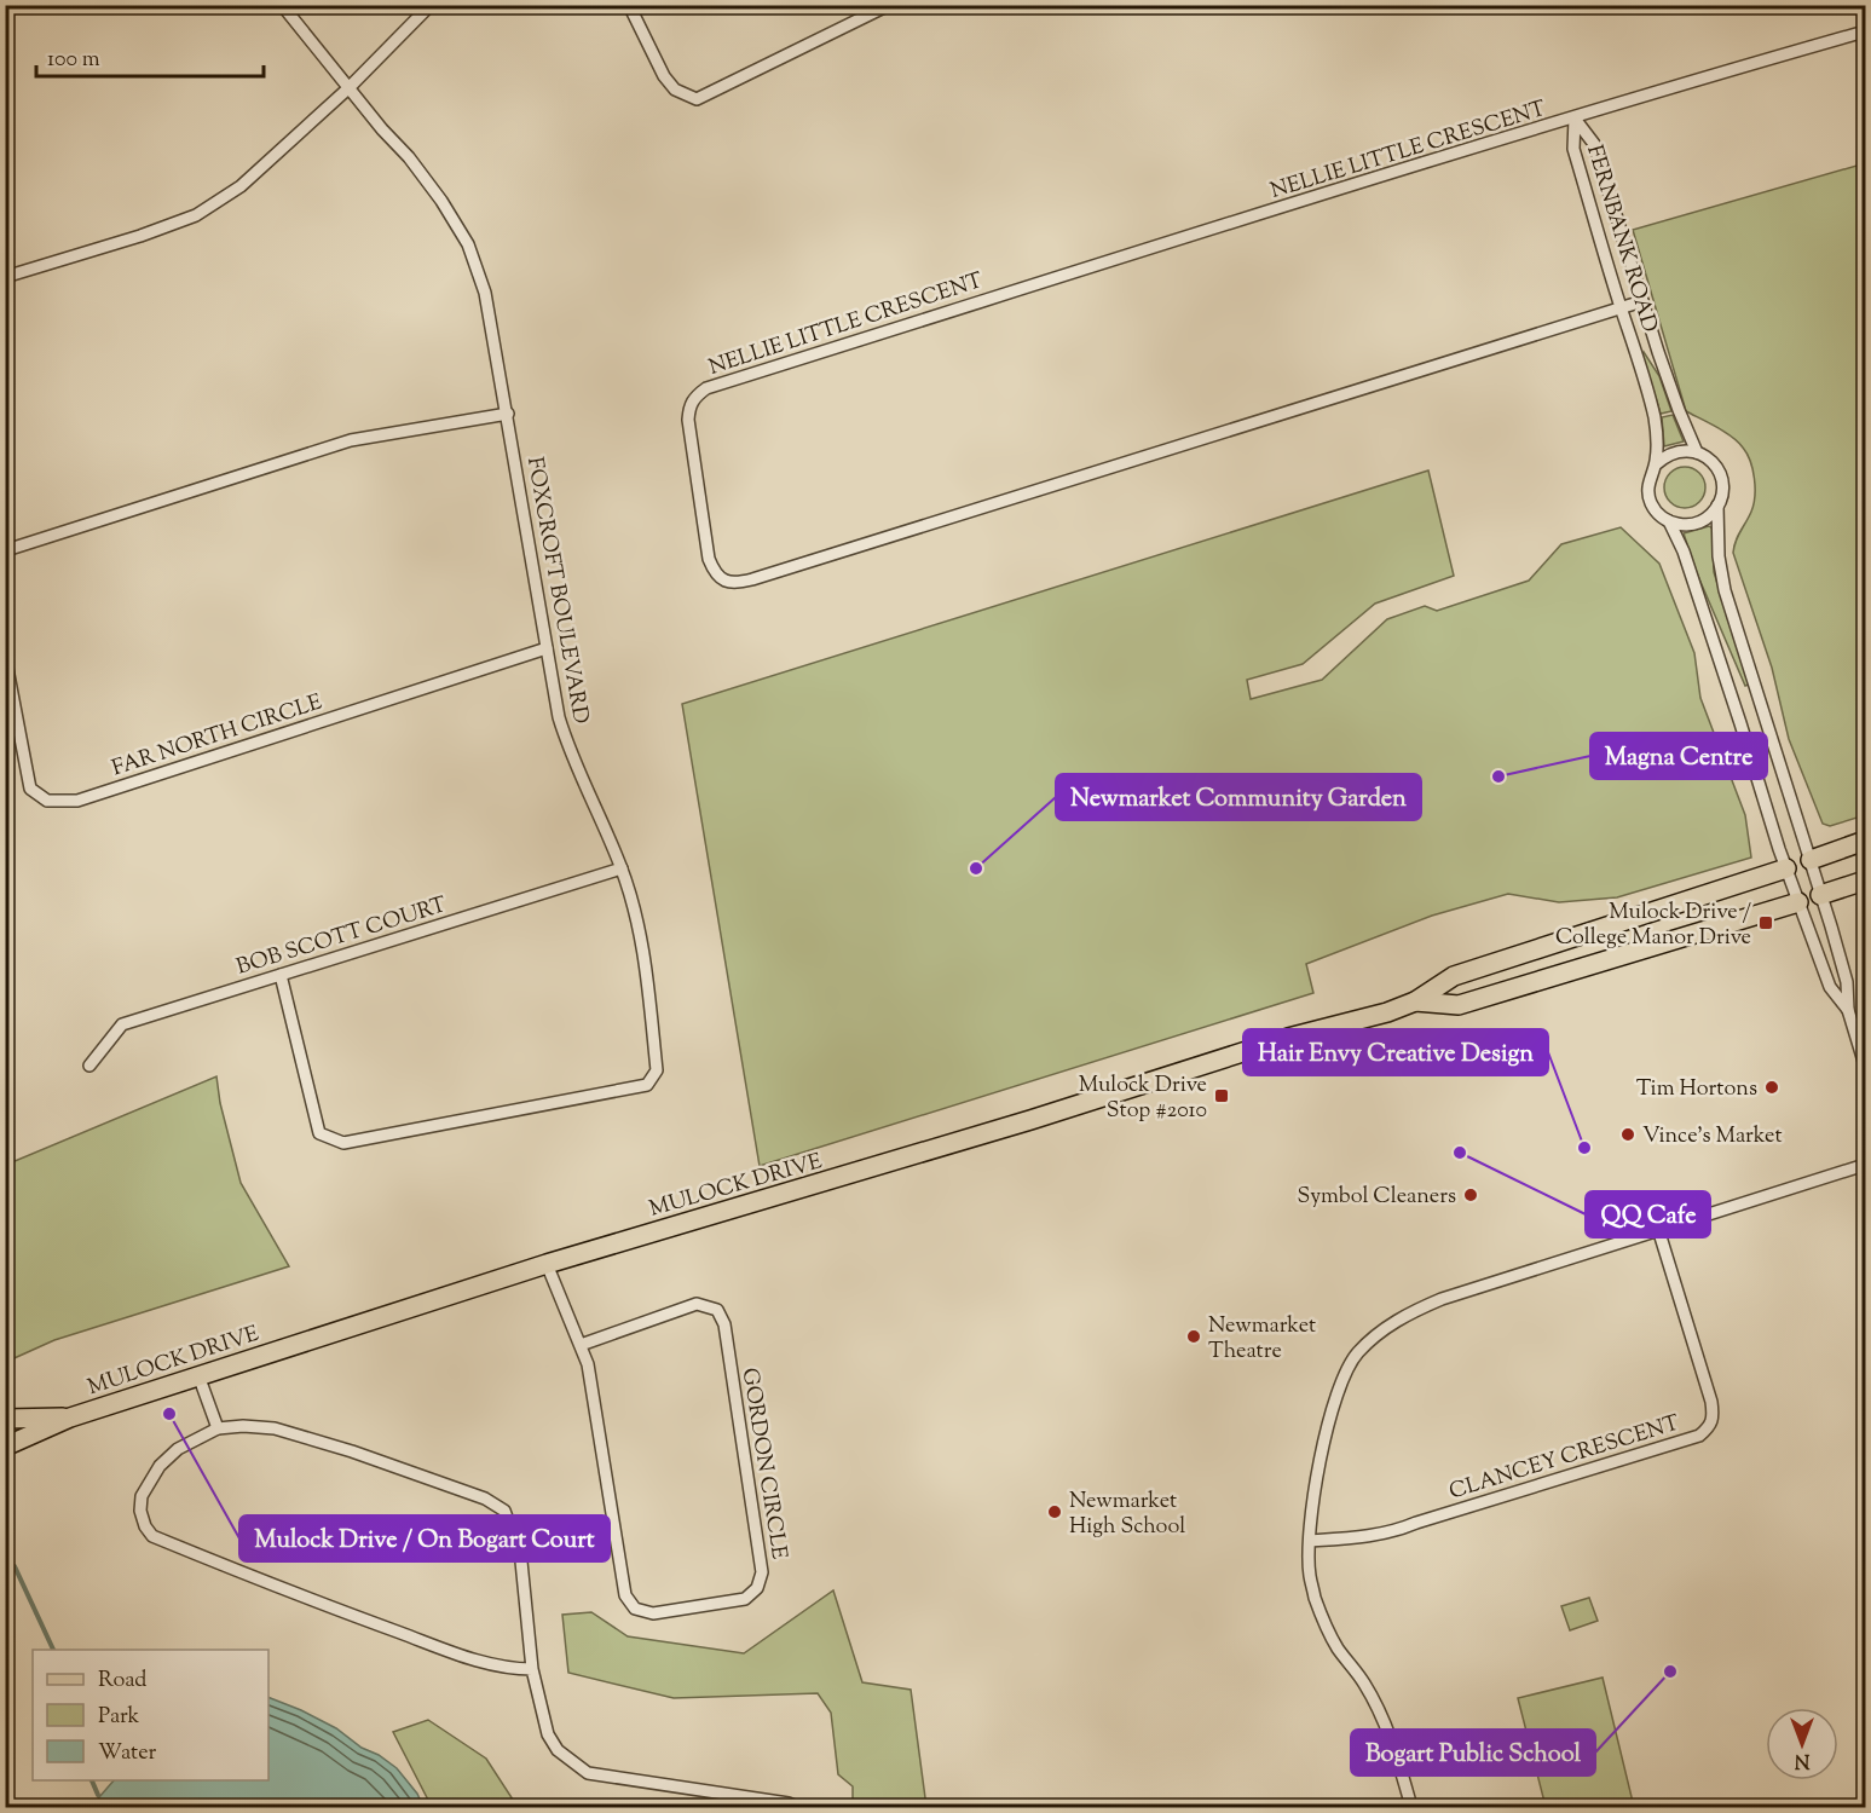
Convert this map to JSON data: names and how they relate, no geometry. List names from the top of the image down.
{
  "streets": {
    "main road": ["MULOCK DRIVE"],
    "street": [
      "NELLIE LITTLE CRESCENT",
      "FERNBANK ROAD",
      "FOXCROFT BOULEVARD",
      "FAR NORTH CIRCLE",
      "BOB SCOTT COURT",
      "CLANCEY CRESCENT",
      "GORDON CIRCLE"
    ]
  },
  "crossings": [
    ["NELLIE LITTLE CRESCENT", "FERNBANK ROAD"],
    ["FOXCROFT BOULEVARD", "FAR NORTH CIRCLE"],
    ["FOXCROFT BOULEVARD", "BOB SCOTT COURT"],
    ["MULOCK DRIVE", "GORDON CIRCLE"]
  ],
  "places": {
    "other": [
      "Magna Centre",
      "Newmarket Community Garden",
      "Tim Hortons",
      "Vince's Market",
      "Hair Envy Creative Design",
      "QQ Cafe",
      "Symbol Cleaners",
      "Newmarket Theatre",
      "Mulock Drive / On Bogart Court",
      "Newmarket High School",
      "Bogart Public School"
    ],
    "transit": ["Mulock Drive / College Manor Drive", "Mulock Drive Stop #2010"]
  },
  "legend": ["Road", "Park", "Water"],
  "scale_bar": "100 m",
  "north": "bottom"
}
